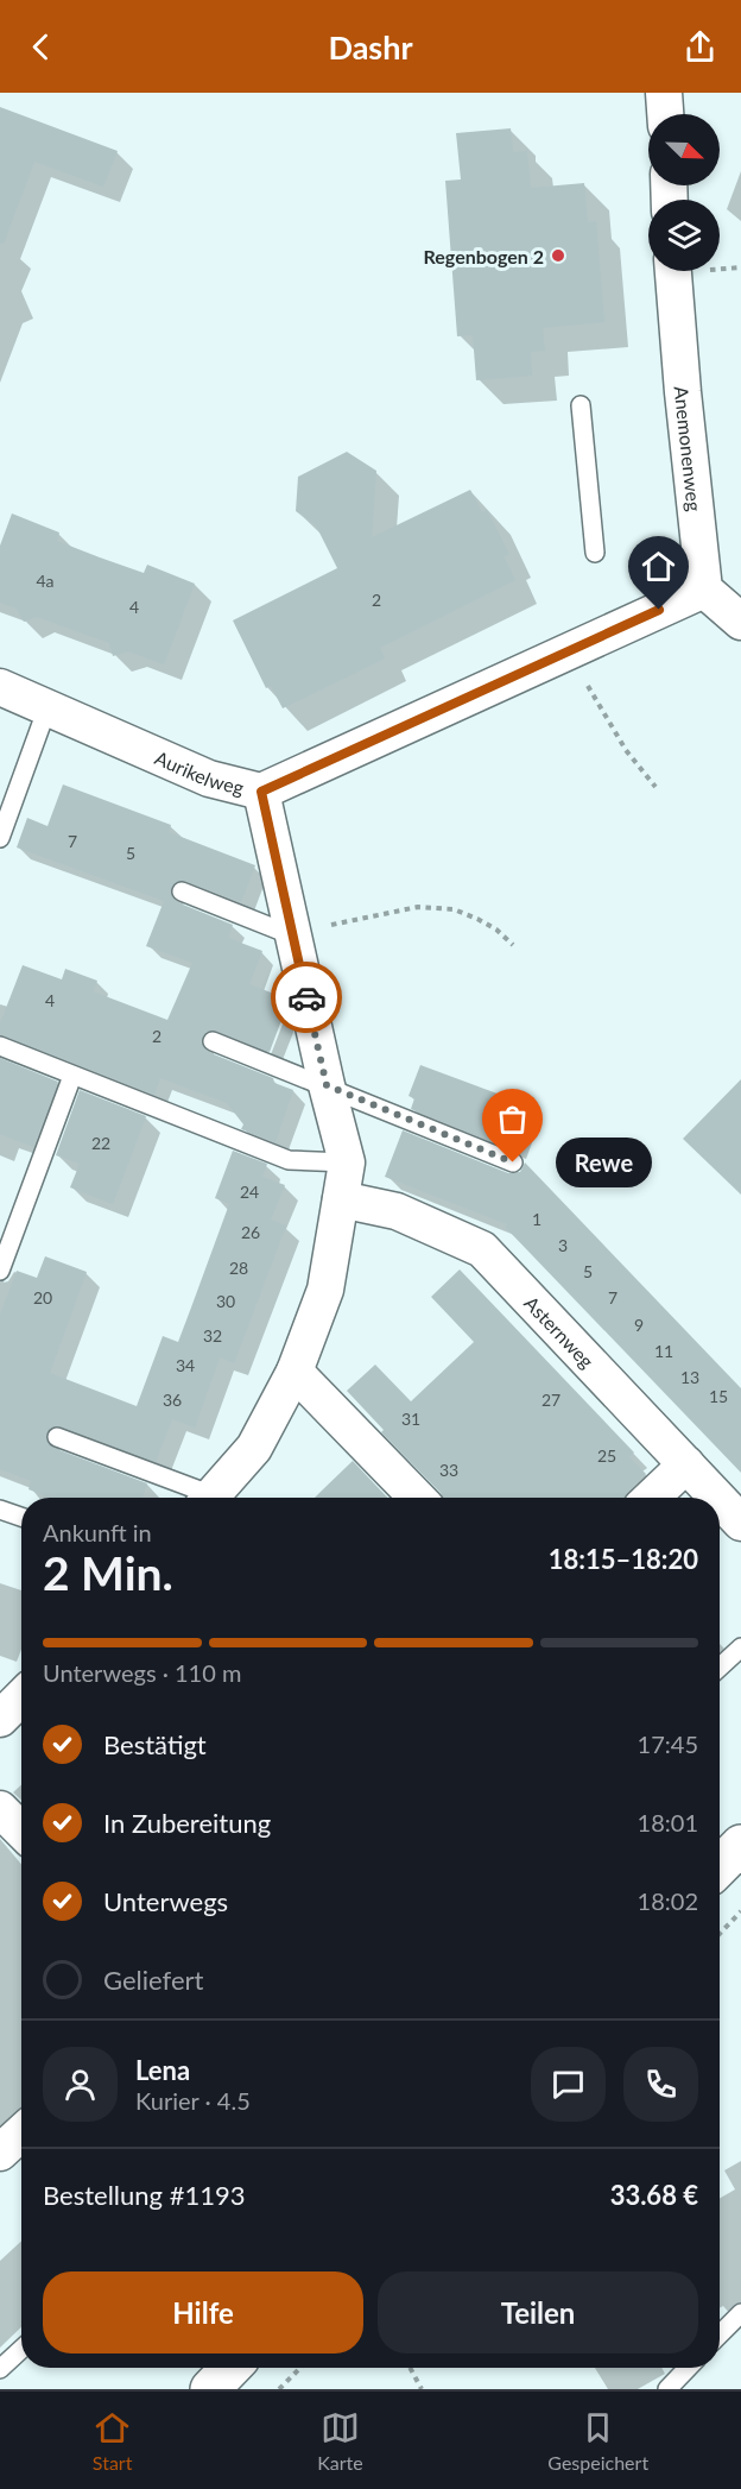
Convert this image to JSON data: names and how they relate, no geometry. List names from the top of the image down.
{
  "streets": {
    "street": ["Anemonenweg", "Aurikelweg", "Asternweg"]
  },
  "crossings": [
    ["Anemonenweg", "Aurikelweg"]
  ],
  "places": ["Regenbogen 2", "Rewe"],
  "house_numbers": [
    "4a",
    "2",
    "4",
    "7",
    "5",
    "4",
    "2",
    "22",
    "24",
    "1",
    "26",
    "3",
    "28",
    "5",
    "20",
    "7",
    "30",
    "9",
    "32",
    "11",
    "34",
    "13",
    "15",
    "36",
    "27",
    "31",
    "25",
    "33"
  ],
  "north": "bottom right",
  "page": {
    "header": "Dashr",
    "bubble": "Rewe",
    "heading": ["2 Min.", "Ankunft in", "18:15–18:20"],
    "panel": [
      "Lena",
      "Kurier · 4.5",
      "Bestellung #1193",
      "33.68 €"
    ],
    "bar": "Unterwegs · 110 m",
    "list": [
      ["Bestätigt", "17:45"],
      ["In Zubereitung", "18:01"],
      ["Unterwegs", "18:02"],
      "Geliefert"
    ],
    "buttons": ["Hilfe", "Teilen"],
    "tabs": ["Start", "Karte", "Gespeichert"]
  }
}
